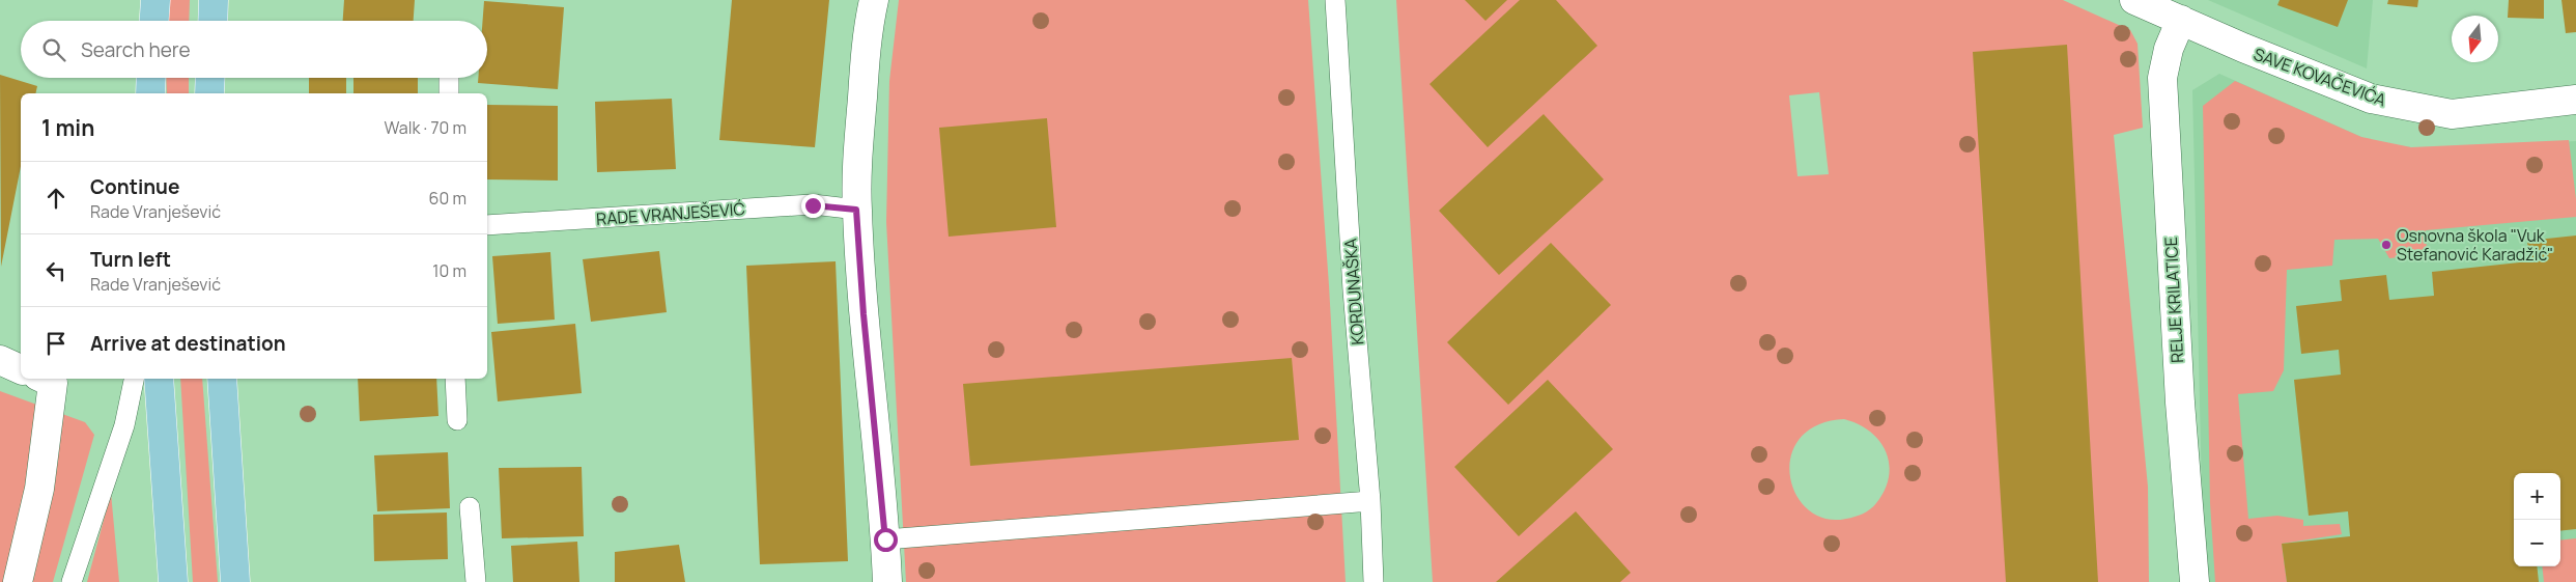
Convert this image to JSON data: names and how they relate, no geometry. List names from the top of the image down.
{
  "streets": {
    "street": ["SAVE KOVAČEVIĆA", "RELJE KRILATICE"],
    "lane": ["RADE VRANJEŠEVIĆ", "KORDUNAŠKA"]
  },
  "crossings": [
    ["SAVE KOVAČEVIĆA", "RELJE KRILATICE"]
  ],
  "places": ["Osnovna škola \"Vuk Stefanović Karadžić\""],
  "north": "bottom",
  "page": {
    "search": "Search here",
    "heading": ["1 min", "Walk · 70 m"],
    "list": [
      ["Continue", "Rade Vranješević", "60 m"],
      ["Turn left", "Rade Vranješević", "10 m"],
      "Arrive at destination"
    ],
    "map_buttons": ["+", "−"]
  }
}
